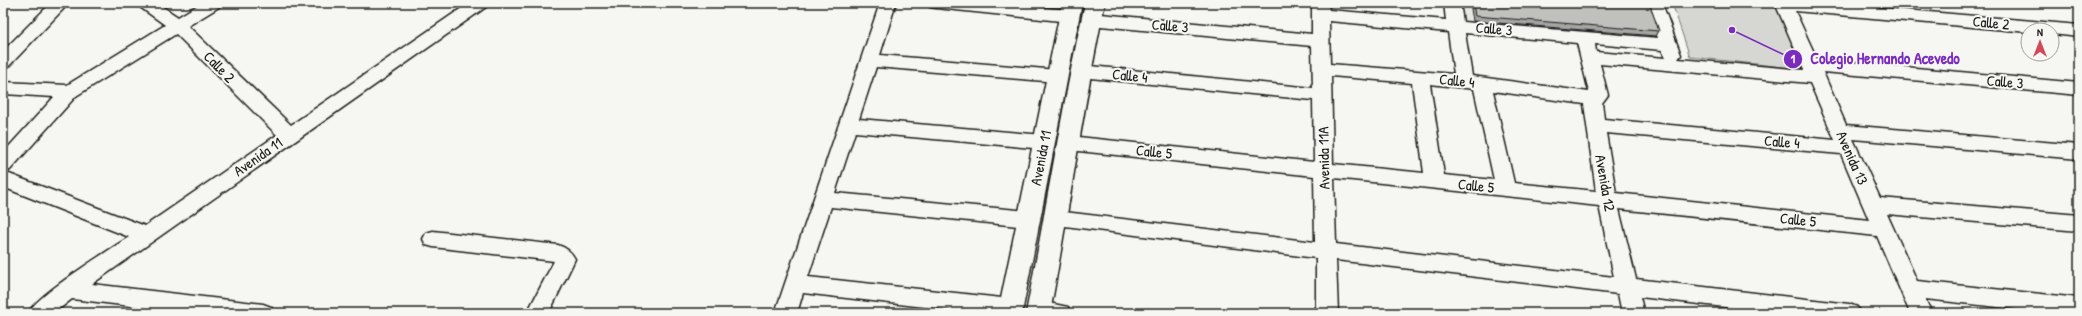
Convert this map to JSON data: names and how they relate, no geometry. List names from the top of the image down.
{
  "streets": {
    "street": [
      "Calle 2",
      "Calle 3",
      "Calle 4",
      "Calle 5",
      "Avenida 11",
      "Avenida 11A",
      "Avenida 13",
      "Avenida 12"
    ]
  },
  "crossings": [
    ["Calle 2", "Avenida 11"],
    ["Calle 2", "Avenida 13"],
    ["Calle 3", "Avenida 11"],
    ["Calle 3", "Avenida 11A"],
    ["Calle 3", "Avenida 13"],
    ["Calle 3", "Avenida 12"],
    ["Calle 4", "Avenida 11"],
    ["Calle 4", "Avenida 11A"],
    ["Calle 4", "Avenida 13"],
    ["Calle 4", "Avenida 12"],
    ["Calle 5", "Avenida 11"],
    ["Calle 5", "Avenida 11A"],
    ["Calle 5", "Avenida 13"],
    ["Calle 5", "Avenida 12"]
  ],
  "places": ["Colegio Hernando Acevedo"],
  "north": "top"
}
